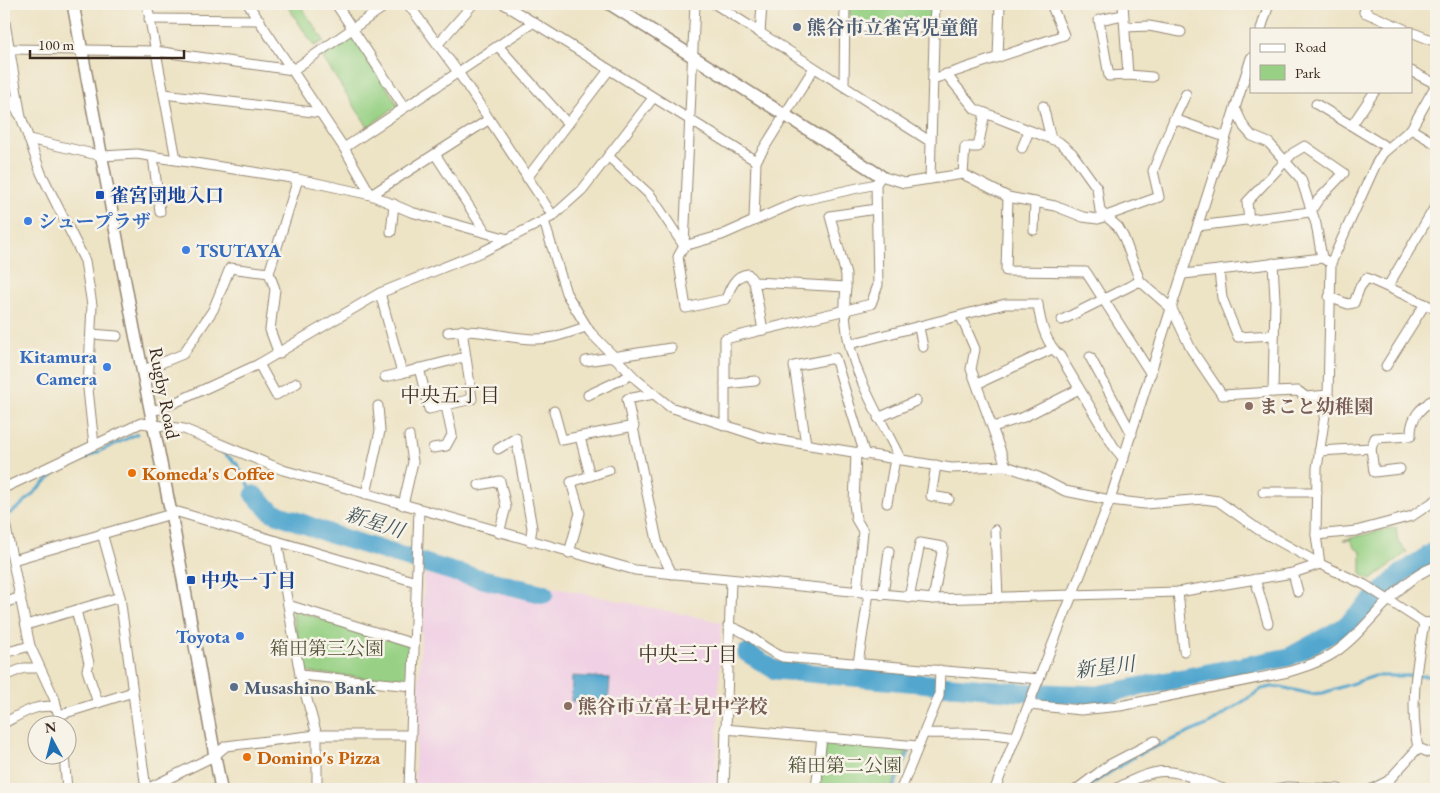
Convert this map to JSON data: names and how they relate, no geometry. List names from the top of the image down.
{
  "streets": {
    "street": ["Rugby Road"]
  },
  "districts": ["中央五丁目", "中央三丁目"],
  "water": ["新星川"],
  "parks": ["箱田第三公園", "箱田第二公園"],
  "places": {
    "other": [
      "熊谷市立雀宮児童館",
      "シュープラザ",
      "TSUTAYA",
      "Kitamura Camera",
      "まこと幼稚園",
      "Komeda's Coffee",
      "Toyota",
      "Musashino Bank",
      "熊谷市立富士見中学校",
      "Domino's Pizza"
    ],
    "transit": ["雀宮団地入口", "中央一丁目"]
  },
  "legend": ["Road", "Park"],
  "scale_bar": "100 m",
  "north": "top"
}
